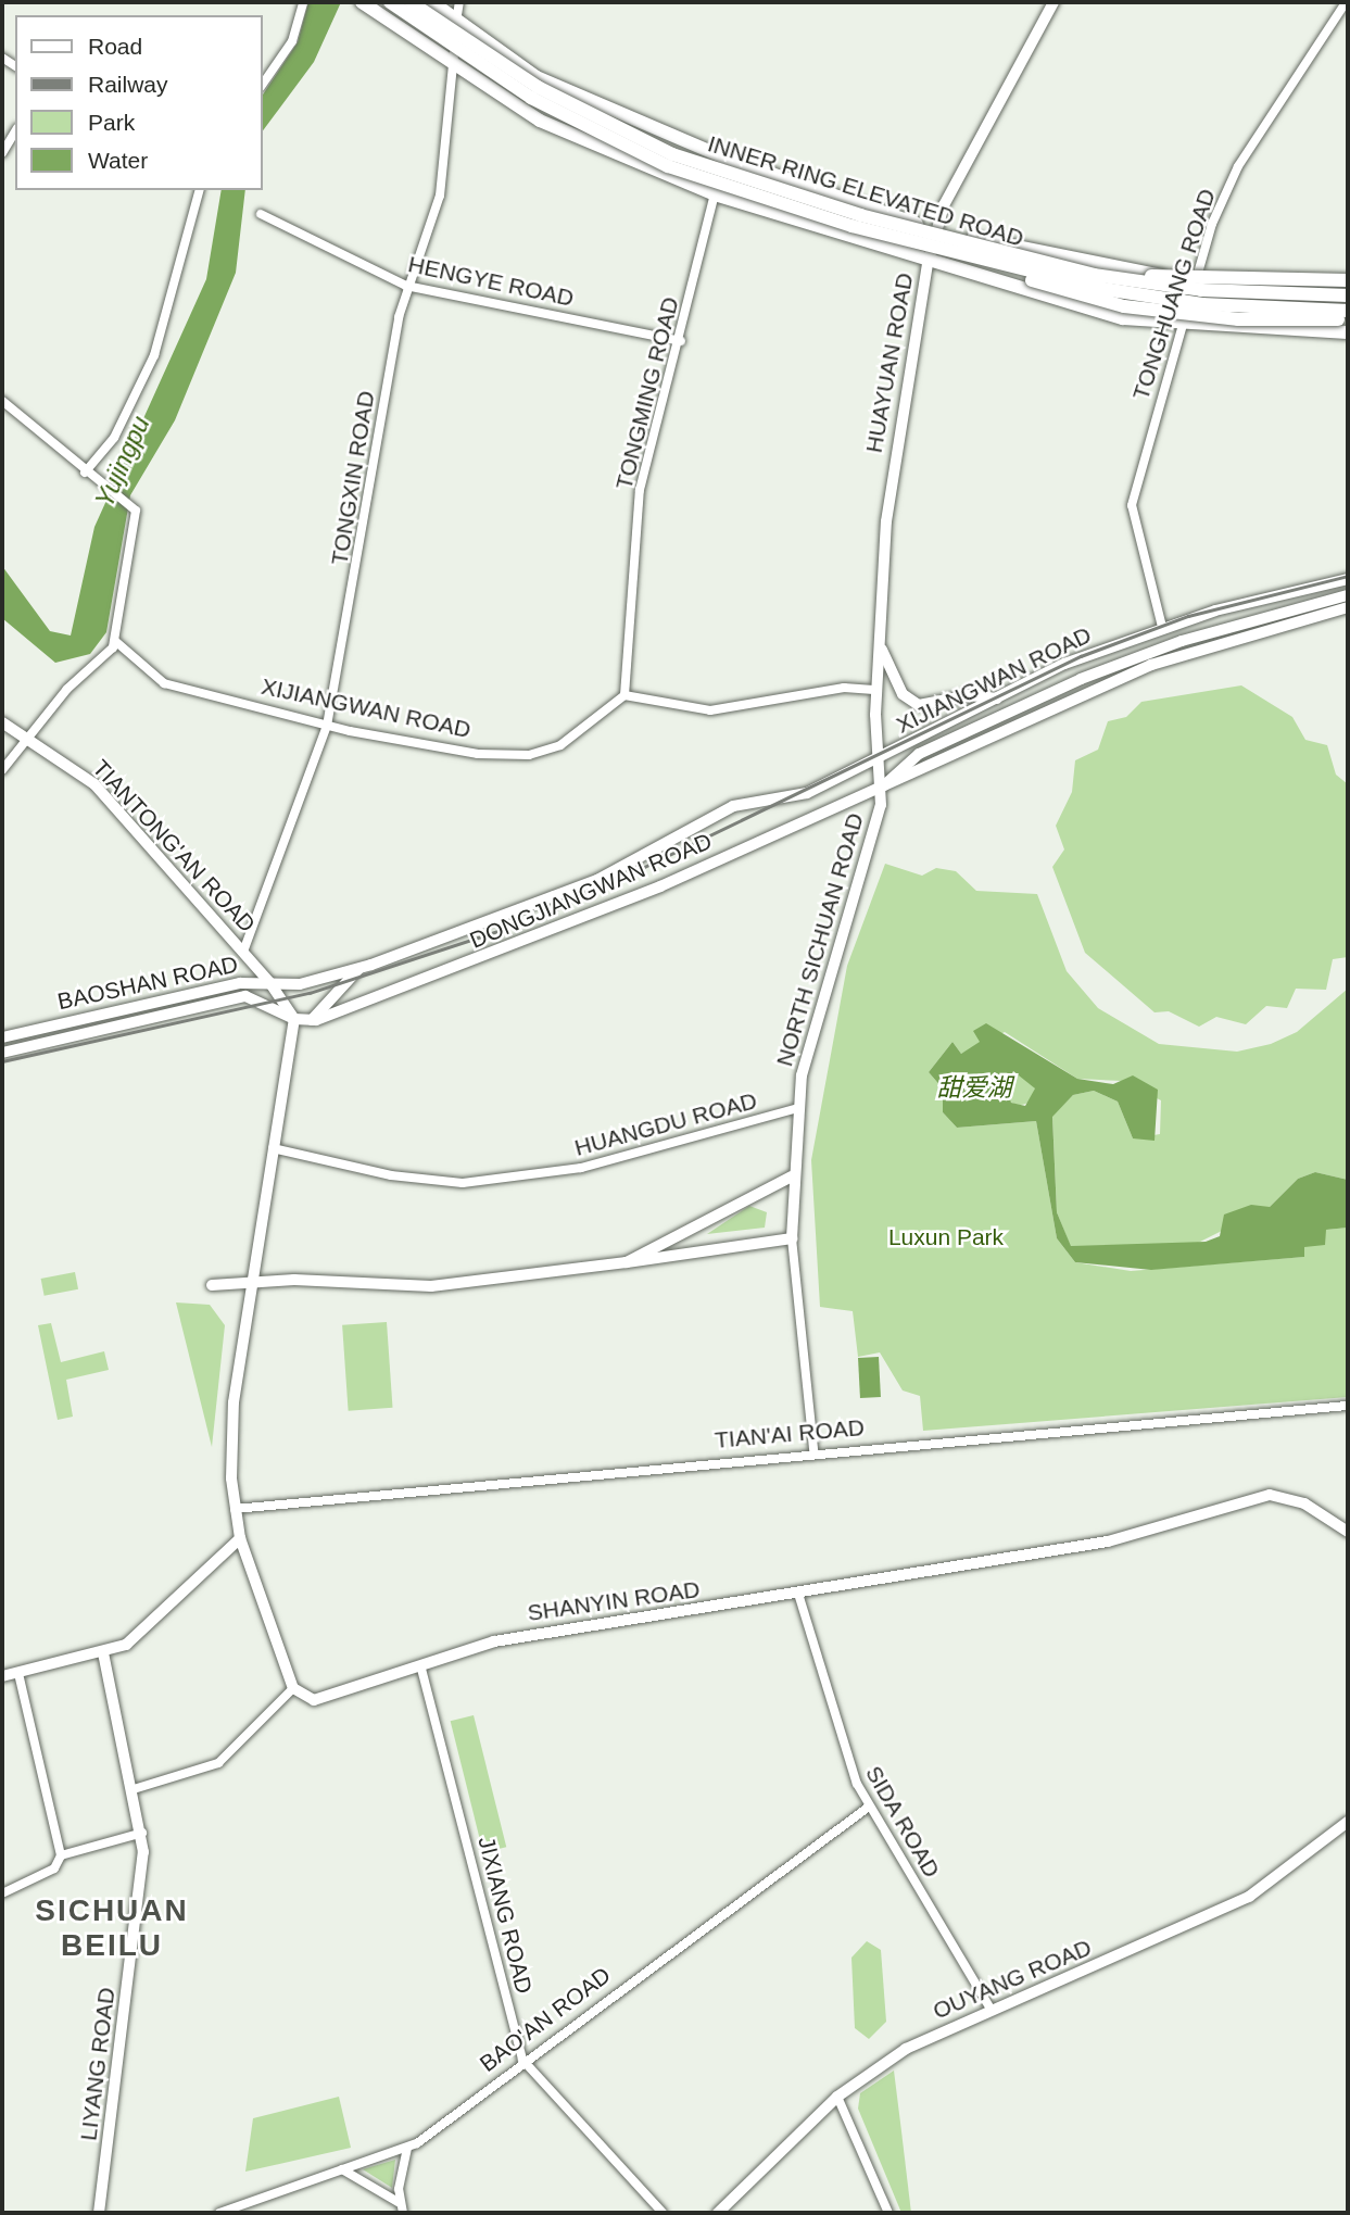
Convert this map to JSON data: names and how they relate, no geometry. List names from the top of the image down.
{
  "streets": {
    "main road": [
      "INNER RING ELEVATED ROAD",
      "HUAYUAN ROAD",
      "XIJIANGWAN ROAD",
      "DONGJIANGWAN ROAD",
      "NORTH SICHUAN ROAD",
      "BAOSHAN ROAD"
    ],
    "street": [
      "HENGYE ROAD",
      "TONGHUANG ROAD",
      "TONGMING ROAD",
      "TONGXIN ROAD",
      "TIANTONG'AN ROAD",
      "HUANGDU ROAD",
      "TIAN'AI ROAD",
      "SHANYIN ROAD",
      "SIDA ROAD",
      "JIXIANG ROAD",
      "OUYANG ROAD",
      "BAO'AN ROAD",
      "LIYANG ROAD"
    ]
  },
  "crossings": [
    ["HENGYE ROAD", "TONGMING ROAD"],
    ["HENGYE ROAD", "TONGXIN ROAD"],
    ["TONGHUANG ROAD", "XIJIANGWAN ROAD"],
    ["HUAYUAN ROAD", "XIJIANGWAN ROAD"],
    ["HUAYUAN ROAD", "DONGJIANGWAN ROAD"],
    ["HUAYUAN ROAD", "NORTH SICHUAN ROAD"],
    ["TONGMING ROAD", "XIJIANGWAN ROAD"],
    ["TONGXIN ROAD", "XIJIANGWAN ROAD"],
    ["TONGXIN ROAD", "TIANTONG'AN ROAD"],
    ["XIJIANGWAN ROAD", "DONGJIANGWAN ROAD"],
    ["XIJIANGWAN ROAD", "NORTH SICHUAN ROAD"],
    ["TIANTONG'AN ROAD", "DONGJIANGWAN ROAD"],
    ["TIANTONG'AN ROAD", "BAOSHAN ROAD"],
    ["DONGJIANGWAN ROAD", "NORTH SICHUAN ROAD"],
    ["DONGJIANGWAN ROAD", "BAOSHAN ROAD"],
    ["NORTH SICHUAN ROAD", "HUANGDU ROAD"],
    ["SHANYIN ROAD", "SIDA ROAD"],
    ["SHANYIN ROAD", "JIXIANG ROAD"],
    ["SIDA ROAD", "OUYANG ROAD"],
    ["SIDA ROAD", "BAO'AN ROAD"],
    ["JIXIANG ROAD", "BAO'AN ROAD"]
  ],
  "districts": ["SICHUAN BEILU"],
  "water": ["Yujingpu", "甜爱湖"],
  "parks": ["Luxun Park"],
  "legend": [
    "Road",
    "Railway",
    "Park",
    "Water"
  ]
}
